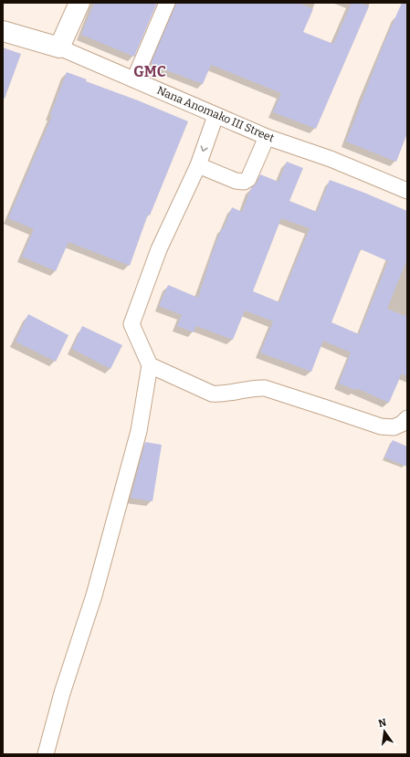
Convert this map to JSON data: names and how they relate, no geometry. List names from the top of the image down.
{
  "streets": {
    "street": ["Nana Anomako III Street"]
  },
  "districts": ["GMC"],
  "north": "top"
}
